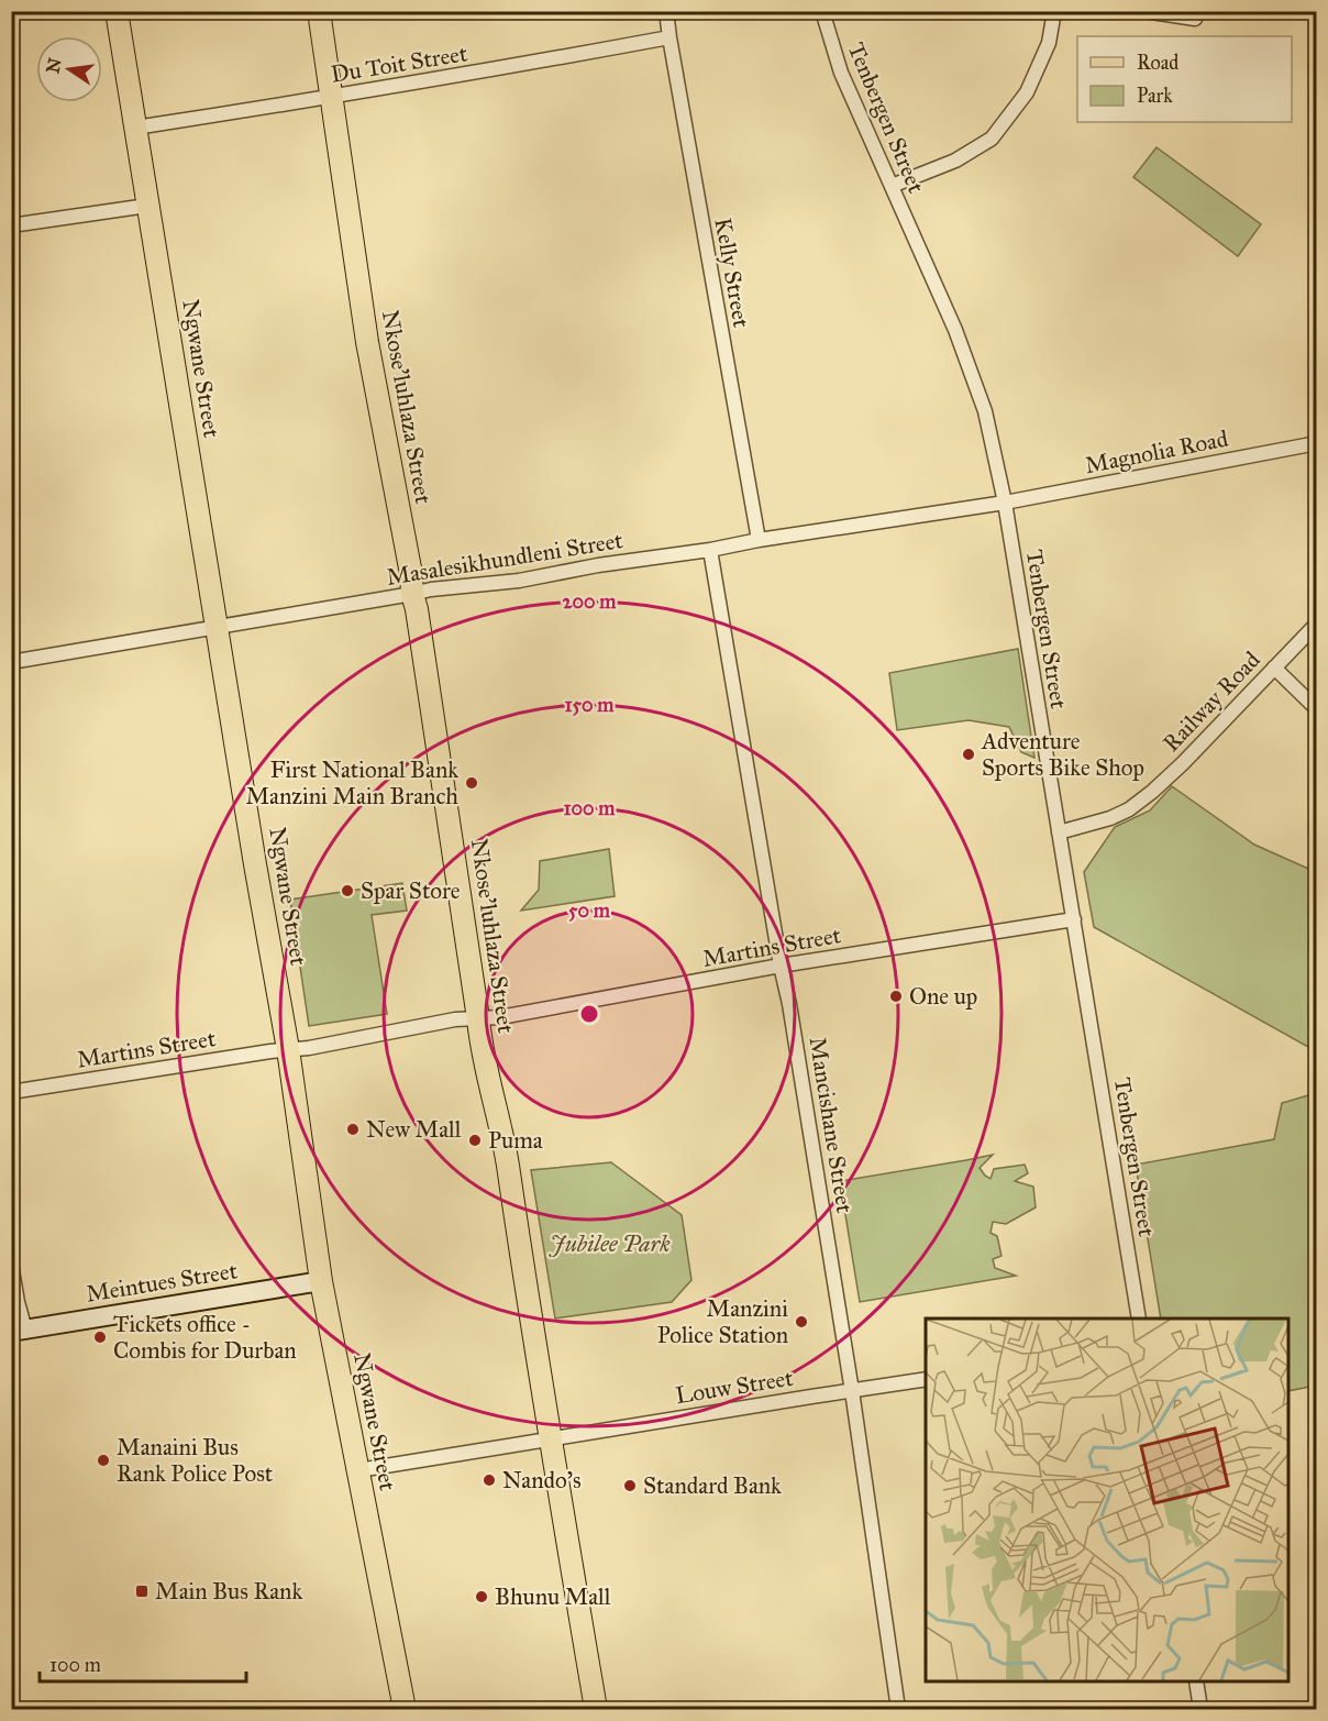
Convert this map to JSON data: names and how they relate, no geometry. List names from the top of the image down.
{
  "streets": {
    "main road": ["Ngwane Street", "Nkose'luhlaza Street"],
    "street": [
      "Du Toit Street",
      "Tenbergen Street",
      "Kelly Street",
      "Magnolia Road",
      "Masalesikhundleni Street",
      "Railway Road",
      "Martins Street",
      "Mancishane Street",
      "Meintues Street",
      "Louw Street"
    ]
  },
  "crossings": [
    ["Du Toit Street", "Kelly Street"],
    ["Du Toit Street", "Ngwane Street"],
    ["Du Toit Street", "Nkose'luhlaza Street"],
    ["Tenbergen Street", "Magnolia Road"],
    ["Tenbergen Street", "Masalesikhundleni Street"],
    ["Tenbergen Street", "Railway Road"],
    ["Tenbergen Street", "Martins Street"],
    ["Kelly Street", "Masalesikhundleni Street"],
    ["Ngwane Street", "Masalesikhundleni Street"],
    ["Ngwane Street", "Martins Street"],
    ["Ngwane Street", "Meintues Street"],
    ["Ngwane Street", "Louw Street"],
    ["Nkose'luhlaza Street", "Masalesikhundleni Street"],
    ["Nkose'luhlaza Street", "Martins Street"],
    ["Nkose'luhlaza Street", "Louw Street"],
    ["Magnolia Road", "Masalesikhundleni Street"],
    ["Masalesikhundleni Street", "Mancishane Street"],
    ["Martins Street", "Mancishane Street"],
    ["Mancishane Street", "Louw Street"]
  ],
  "parks": ["Jubilee Park"],
  "places": {
    "other": [
      "Adventure Sports Bike Shop",
      "First National Bank Manzini Main Branch",
      "Spar Store",
      "One up",
      "New Mall",
      "Puma",
      "Manzini Police Station",
      "Tickets office - Combis for Durban",
      "Manaini Bus Rank Police Post",
      "Nando's",
      "Standard Bank",
      "Bhunu Mall"
    ],
    "transit": ["Main Bus Rank"]
  },
  "legend": ["Road", "Park"],
  "scale_bar": "100 m",
  "north": "left",
  "rings": [
    "200 m",
    "150 m",
    "100 m",
    "50 m"
  ]
}
